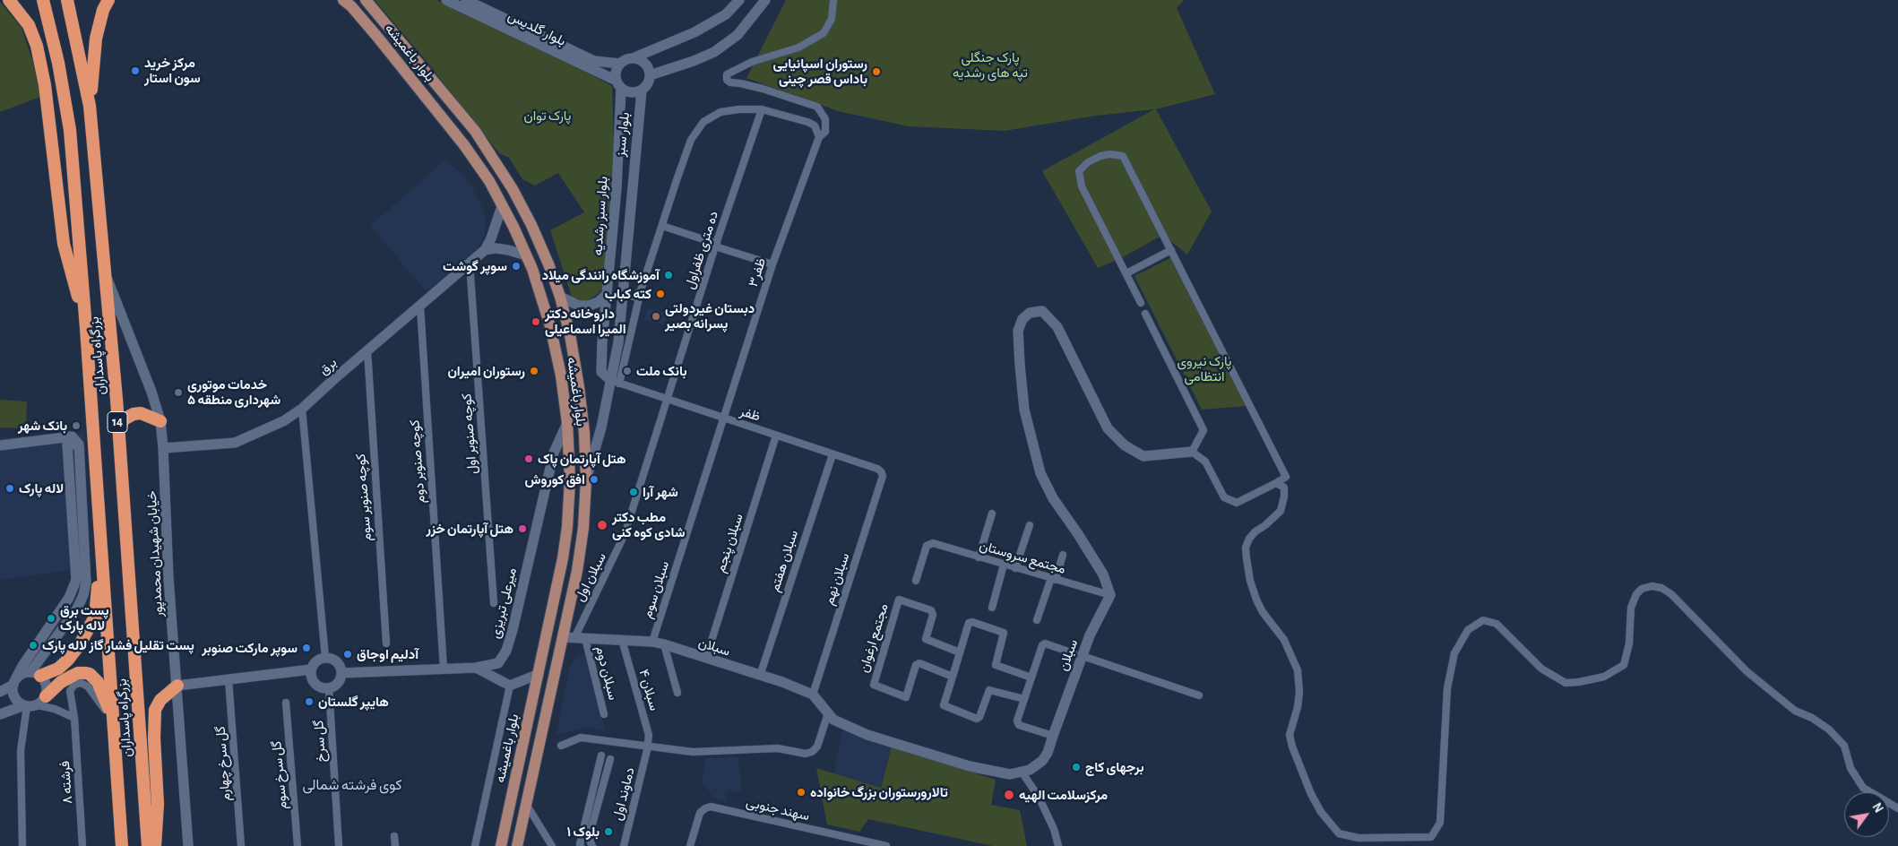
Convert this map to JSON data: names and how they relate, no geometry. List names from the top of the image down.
{
  "streets": {
    "highway": ["بزرگراه پاسداران", "14"],
    "main road": ["بلوار باغمیشه"],
    "street": [
      "بلوار گلدیس",
      "بلوار سبز",
      "بلوار سبز رشدیه",
      "ده متری ظفراول",
      "ظفر۳",
      "برق",
      "ظفر",
      "کوچه صنوبر اول",
      "کوچه صنوبر دوم",
      "کوچه صنوبر سوم",
      "سبلان پنجم",
      "خیابان شهیدان محمدپور",
      "مجتمع سروستان",
      "سبلان هفتم",
      "سبلان اول",
      "سبلان نهم",
      "سبلان سوم",
      "میرعلی تبریزی",
      "مجتمع ارغوان",
      "سبلان",
      "سبلان دوم",
      "سبلان ۴",
      "گل سرخ",
      "گل سرخ چهارم",
      "گل سرخ سوم",
      "فرشته ۸",
      "دماوند اول",
      "سهند جنوبی"
    ]
  },
  "crossings": [
    ["بلوار گلدیس", "بلوار سبز"],
    ["بلوار گلدیس", "بلوار سبز رشدیه"],
    ["بلوار باغمیشه", "بلوار سبز"],
    ["بلوار باغمیشه", "میرعلی تبریزی"],
    ["بلوار باغمیشه", "سبلان"],
    ["بلوار سبز", "بلوار سبز رشدیه"],
    ["بلوار سبز", "ظفر"],
    ["بلوار سبز رشدیه", "ظفر"],
    ["ده متری ظفراول", "ظفر"],
    ["ده متری ظفراول", "سبلان اول"],
    ["ظفر۳", "ظفر"],
    ["ظفر۳", "سبلان سوم"],
    ["بزرگراه پاسداران", "خیابان شهیدان محمدپور"],
    ["بزرگراه پاسداران", "فرشته ۸"],
    ["برق", "کوچه صنوبر اول"],
    ["برق", "کوچه صنوبر دوم"],
    ["برق", "کوچه صنوبر سوم"],
    ["برق", "خیابان شهیدان محمدپور"],
    ["ظفر", "سبلان پنجم"],
    ["ظفر", "سبلان هفتم"],
    ["ظفر", "سبلان اول"],
    ["ظفر", "سبلان نهم"],
    ["ظفر", "سبلان سوم"],
    ["کوچه صنوبر دوم", "میرعلی تبریزی"],
    ["سبلان پنجم", "سبلان"],
    ["مجتمع سروستان", "سبلان"],
    ["سبلان هفتم", "سبلان"],
    ["سبلان اول", "سبلان"],
    ["سبلان نهم", "سبلان"],
    ["سبلان سوم", "سبلان"],
    ["میرعلی تبریزی", "گل سرخ"],
    ["سبلان", "سبلان دوم"],
    ["سبلان", "سبلان ۴"],
    ["سبلان ۴", "دماوند اول"]
  ],
  "districts": ["کوی فرشته شمالی"],
  "parks": ["پارک جنگلی تپه های رشدیه", "پارک توان", "پارک نیروی انتظامی"],
  "places": [
    "مرکز خرید سون استار",
    "رستوران اسپانیایی باداس قصر چینی",
    "سوپر گوشت",
    "آموزشگاه رانندگی میلاد",
    "کته کباب",
    "دبستان غیردولتی پسرانه بصیر",
    "داروخانه دکتر المیرا اسماعیلی",
    "رستوران امیران",
    "بانک ملت",
    "خدمات موتوری شهرداری منطقه ۵",
    "بانک شهر",
    "هتل آپارتمان پاک",
    "افق کوروش",
    "لاله پارک",
    "شهر آرا",
    "مطب دکتر شادی کوه کنی",
    "هتل آپارتمان خزر",
    "پست برق لاله پارک",
    "پست تقلیل فشار گاز لاله پارک",
    "سوپر مارکت صنوبر",
    "آدلیم اوجاق",
    "هایپر گلستان",
    "برجهای کاج",
    "تالارورستوران بزرگ خانواده",
    "مرکزسلامت الهیه",
    "بلوک ۱"
  ],
  "north": "top right"
}
